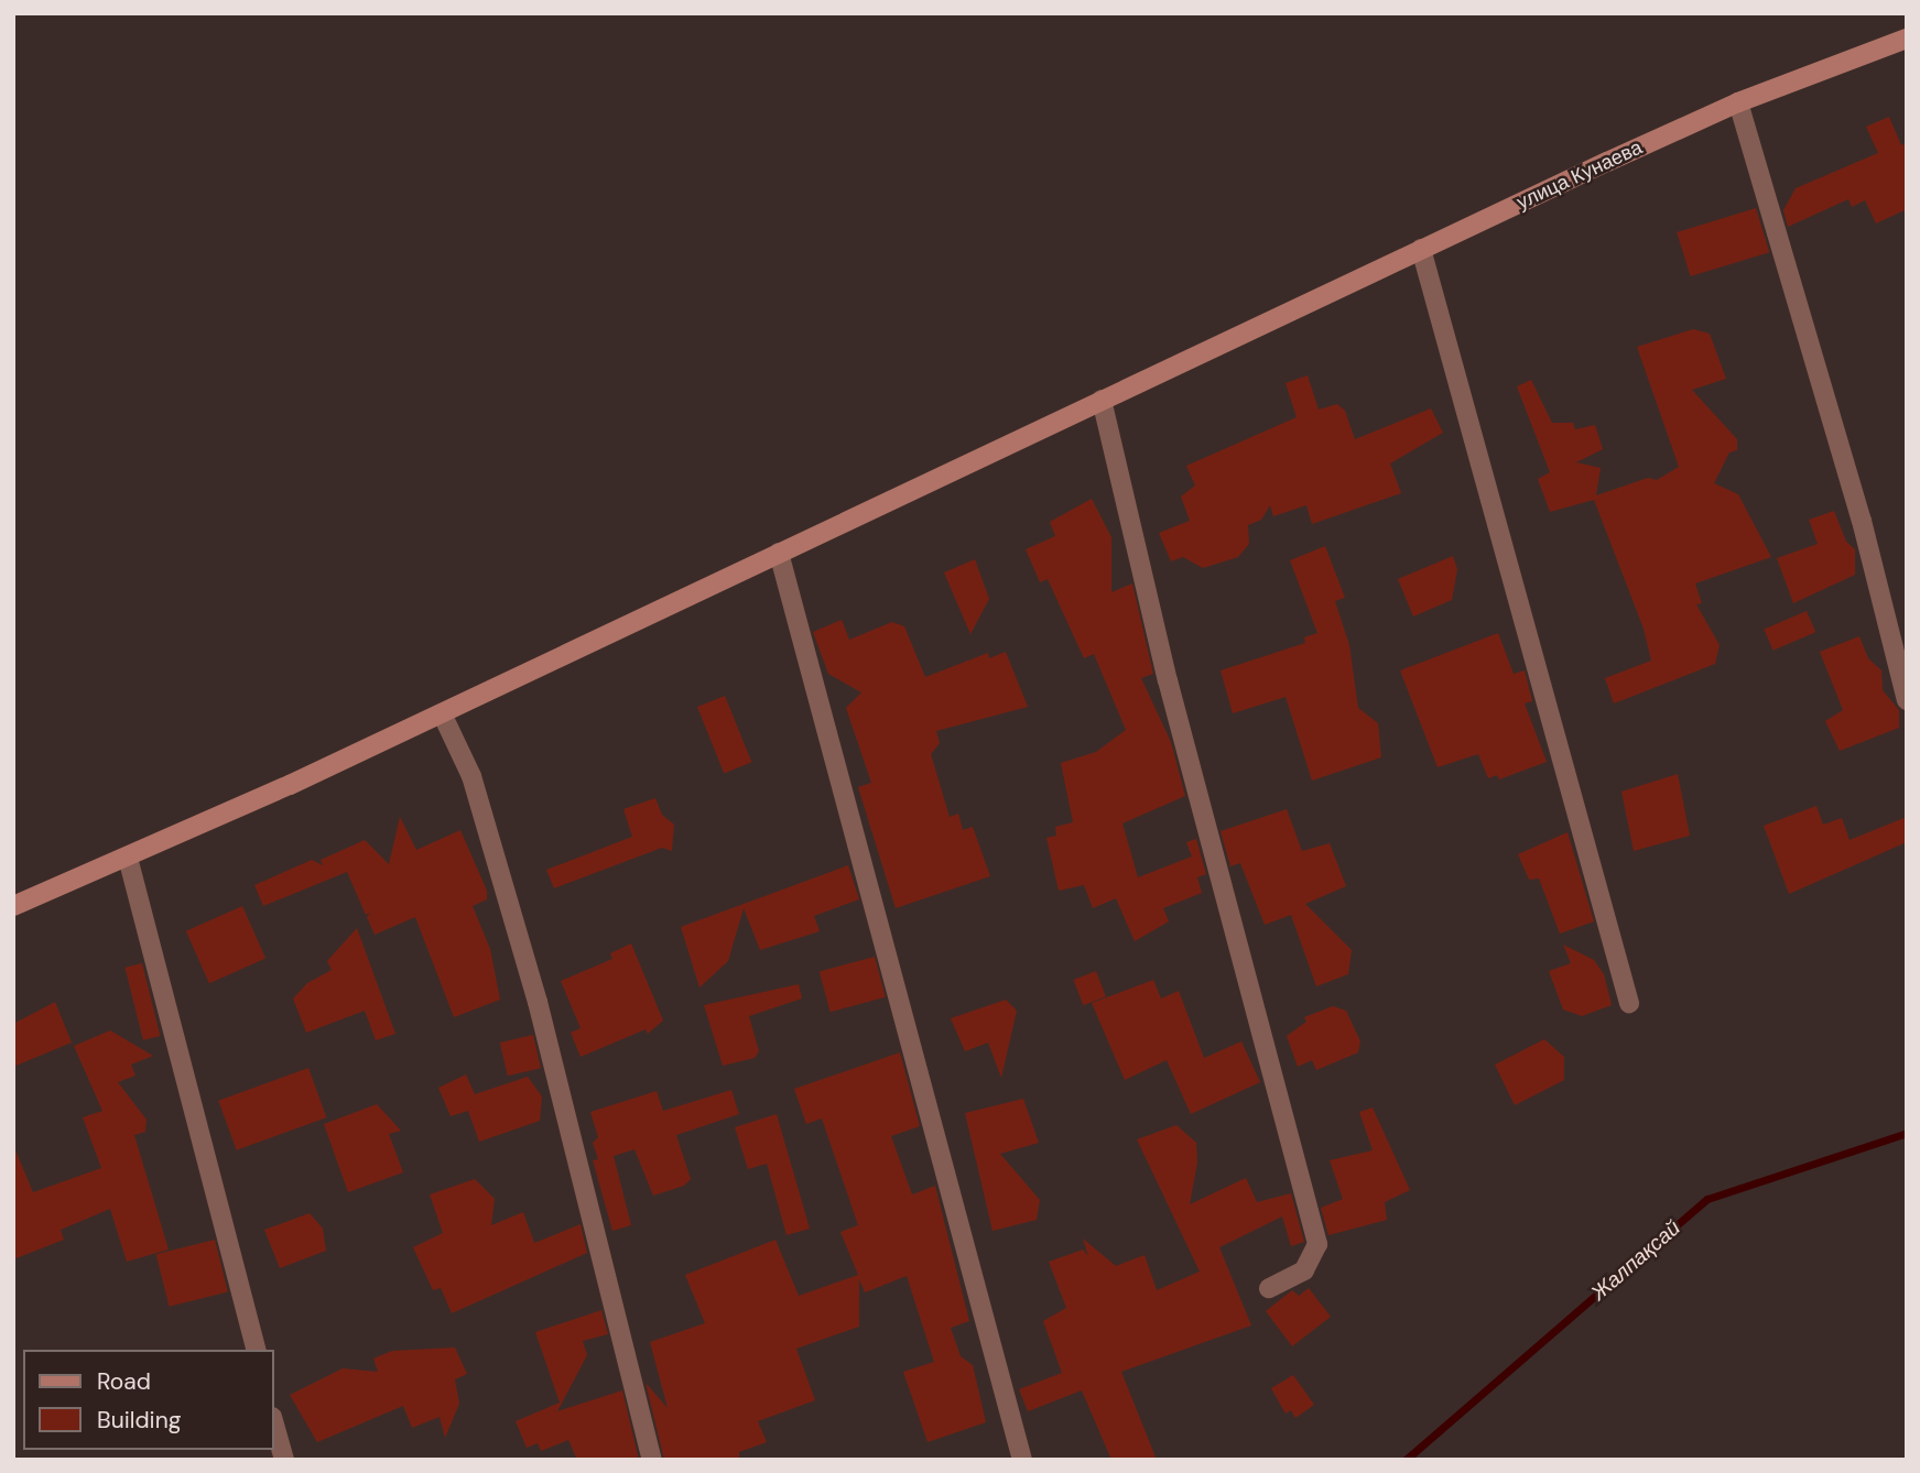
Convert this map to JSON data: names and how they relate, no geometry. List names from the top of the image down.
{
  "streets": {
    "main road": ["улица Кунаева"]
  },
  "water": ["Жалпақсай"],
  "legend": ["Road", "Building"]
}
